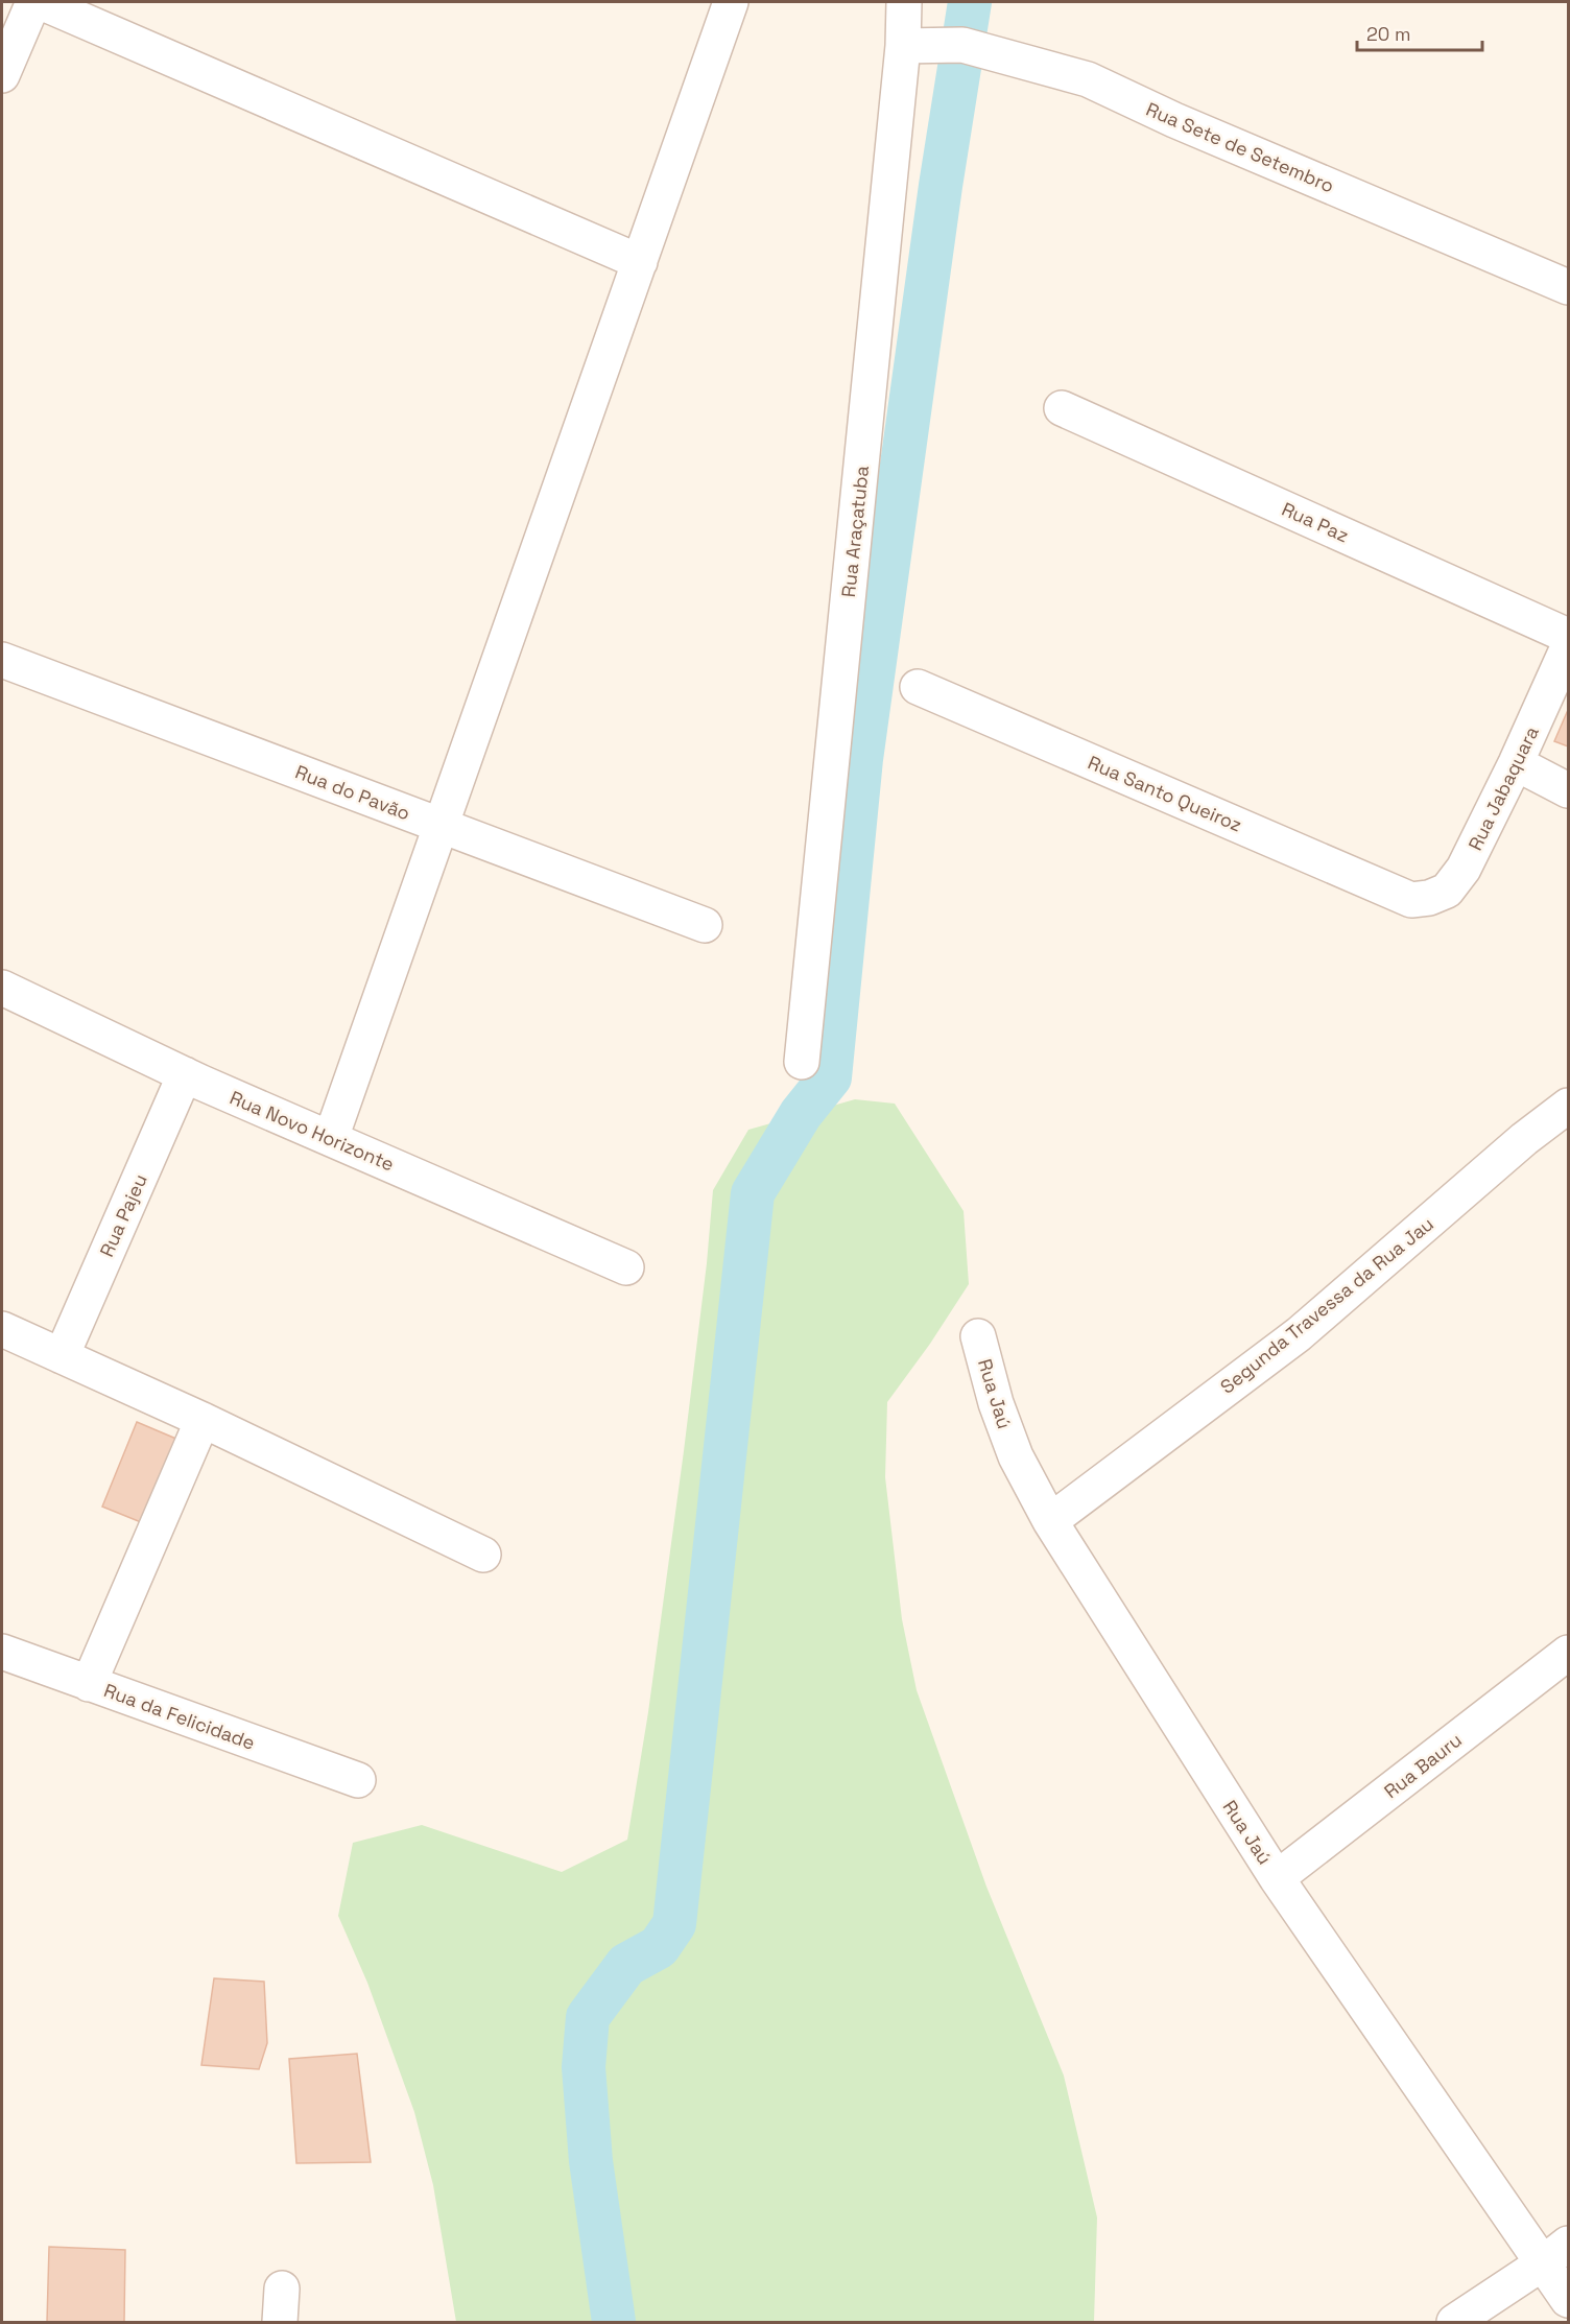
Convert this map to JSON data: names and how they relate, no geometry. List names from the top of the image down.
{
  "streets": {
    "street": [
      "Rua Sete de Setembro",
      "Rua Paz",
      "Rua Araçatuba",
      "Rua Jabaquara",
      "Rua do Pavão",
      "Rua Santo Queiroz",
      "Rua Novo Horizonte",
      "Rua Pajeu",
      "Segunda Travessa da Rua Jau",
      "Rua Jaú",
      "Rua da Felicidade",
      "Rua Bauru"
    ]
  },
  "crossings": [
    ["Rua Sete de Setembro", "Rua Araçatuba"],
    ["Rua Jabaquara", "Rua Santo Queiroz"],
    ["Rua Novo Horizonte", "Rua Pajeu"],
    ["Segunda Travessa da Rua Jau", "Rua Jaú"],
    ["Rua Jaú", "Rua Bauru"]
  ],
  "scale_bar": "20 m"
}
